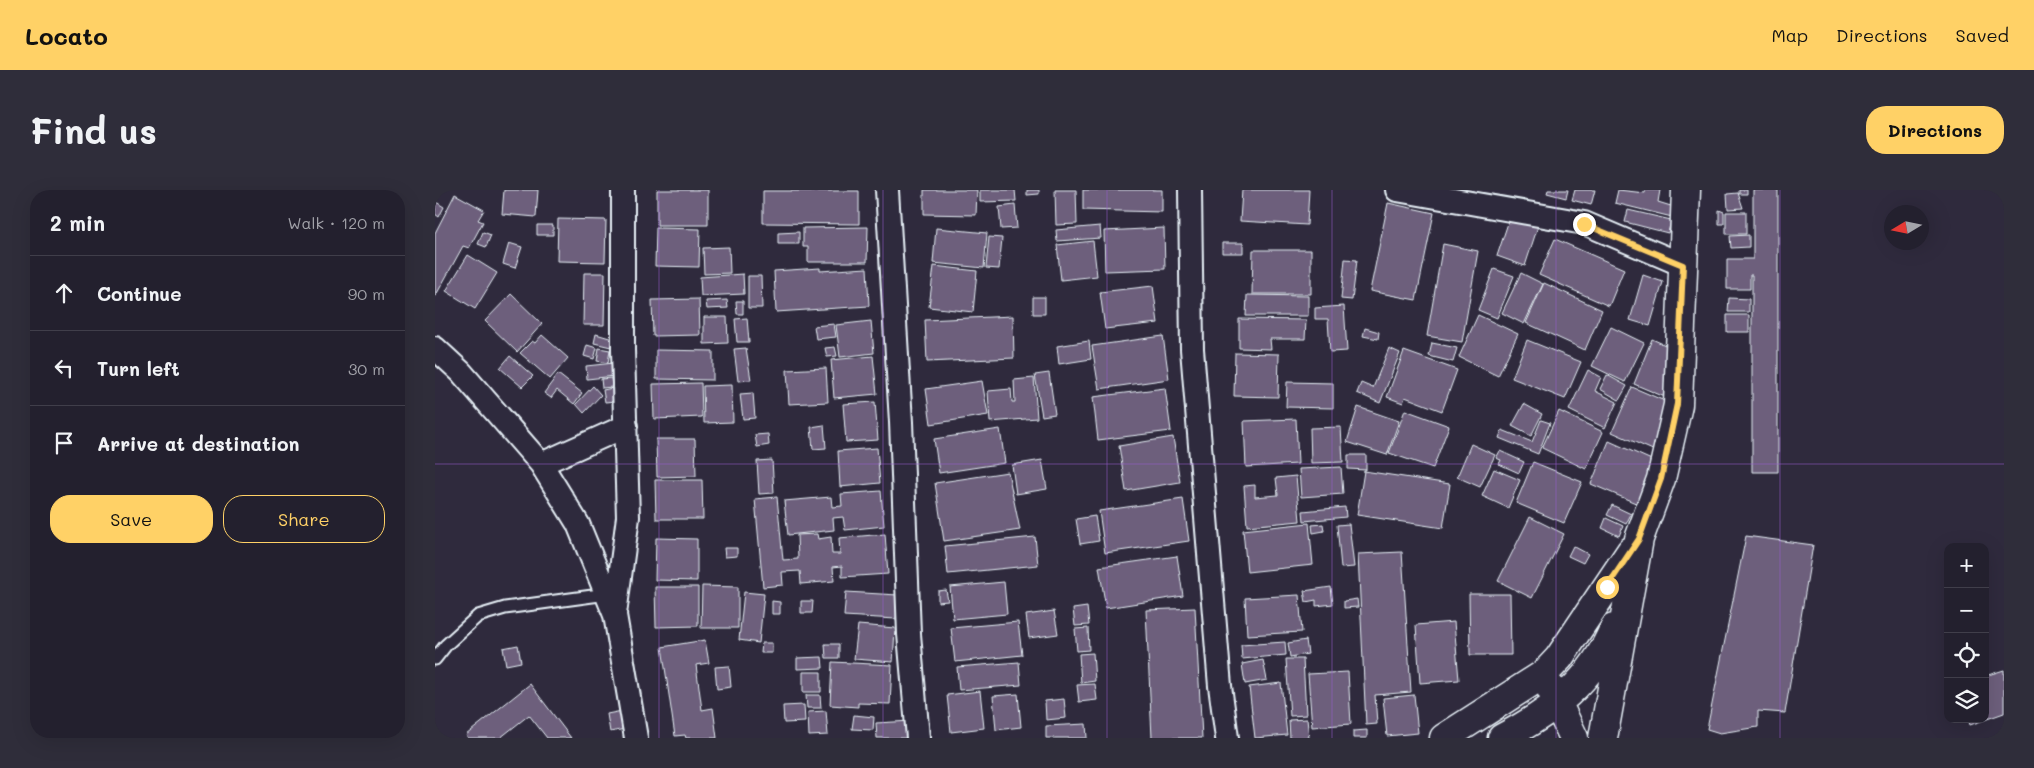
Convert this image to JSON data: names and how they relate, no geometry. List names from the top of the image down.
{
  "north": "left",
  "page": {
    "header": "Locato",
    "nav": ["Map", "Directions", "Saved"],
    "buttons": [
      "Directions",
      ["Save", "Share"]
    ],
    "title": "Find us",
    "heading": ["2 min", "Walk · 120 m"],
    "list": [
      ["Continue", "90 m"],
      ["Turn left", "30 m"],
      "Arrive at destination"
    ],
    "map_buttons": ["+", "−"]
  }
}
